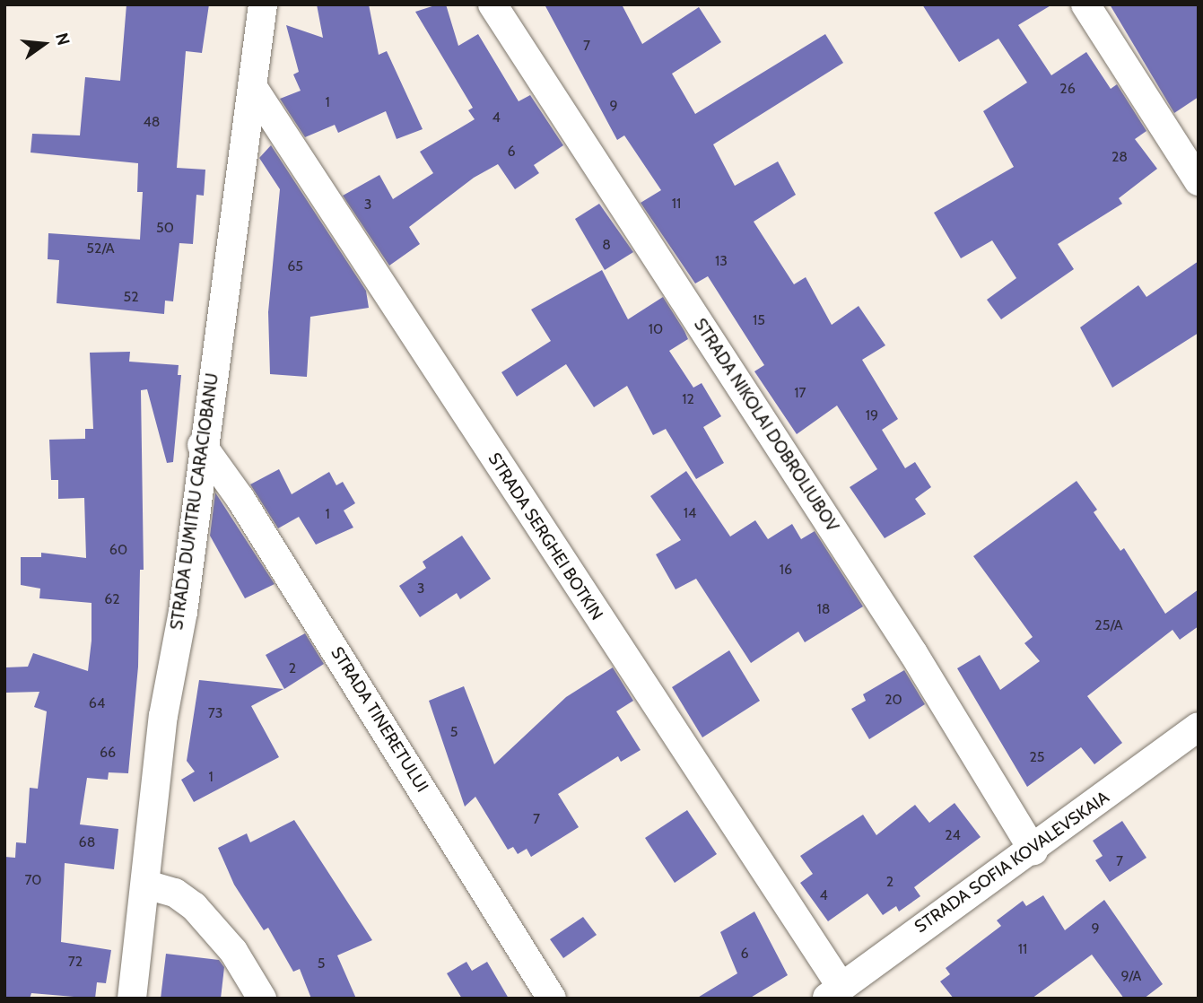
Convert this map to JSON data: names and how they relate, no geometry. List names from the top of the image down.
{
  "streets": {
    "street": [
      "STRADA NIKOLAI DOBROLIUBOV",
      "STRADA DUMITRU CARACIOBANU",
      "STRADA SERGHEI BOTKIN",
      "STRADA TINERETULUI",
      "STRADA SOFIA KOVALEVSKAIA"
    ]
  },
  "crossings": [
    ["STRADA NIKOLAI DOBROLIUBOV", "STRADA SOFIA KOVALEVSKAIA"],
    ["STRADA DUMITRU CARACIOBANU", "STRADA SERGHEI BOTKIN"],
    ["STRADA DUMITRU CARACIOBANU", "STRADA TINERETULUI"],
    ["STRADA SERGHEI BOTKIN", "STRADA SOFIA KOVALEVSKAIA"]
  ],
  "house_numbers": [
    "7",
    "26",
    "1",
    "9",
    "4",
    "48",
    "6",
    "28",
    "11",
    "3",
    "50",
    "8",
    "52/A",
    "13",
    "65",
    "52",
    "15",
    "10",
    "17",
    "12",
    "19",
    "14",
    "1",
    "60",
    "16",
    "3",
    "62",
    "18",
    "25/A",
    "2",
    "20",
    "64",
    "73",
    "5",
    "66",
    "25",
    "1",
    "7",
    "24",
    "68",
    "7",
    "70",
    "2",
    "4",
    "9",
    "11",
    "6",
    "72",
    "5",
    "9/A"
  ],
  "north": "right"
}
